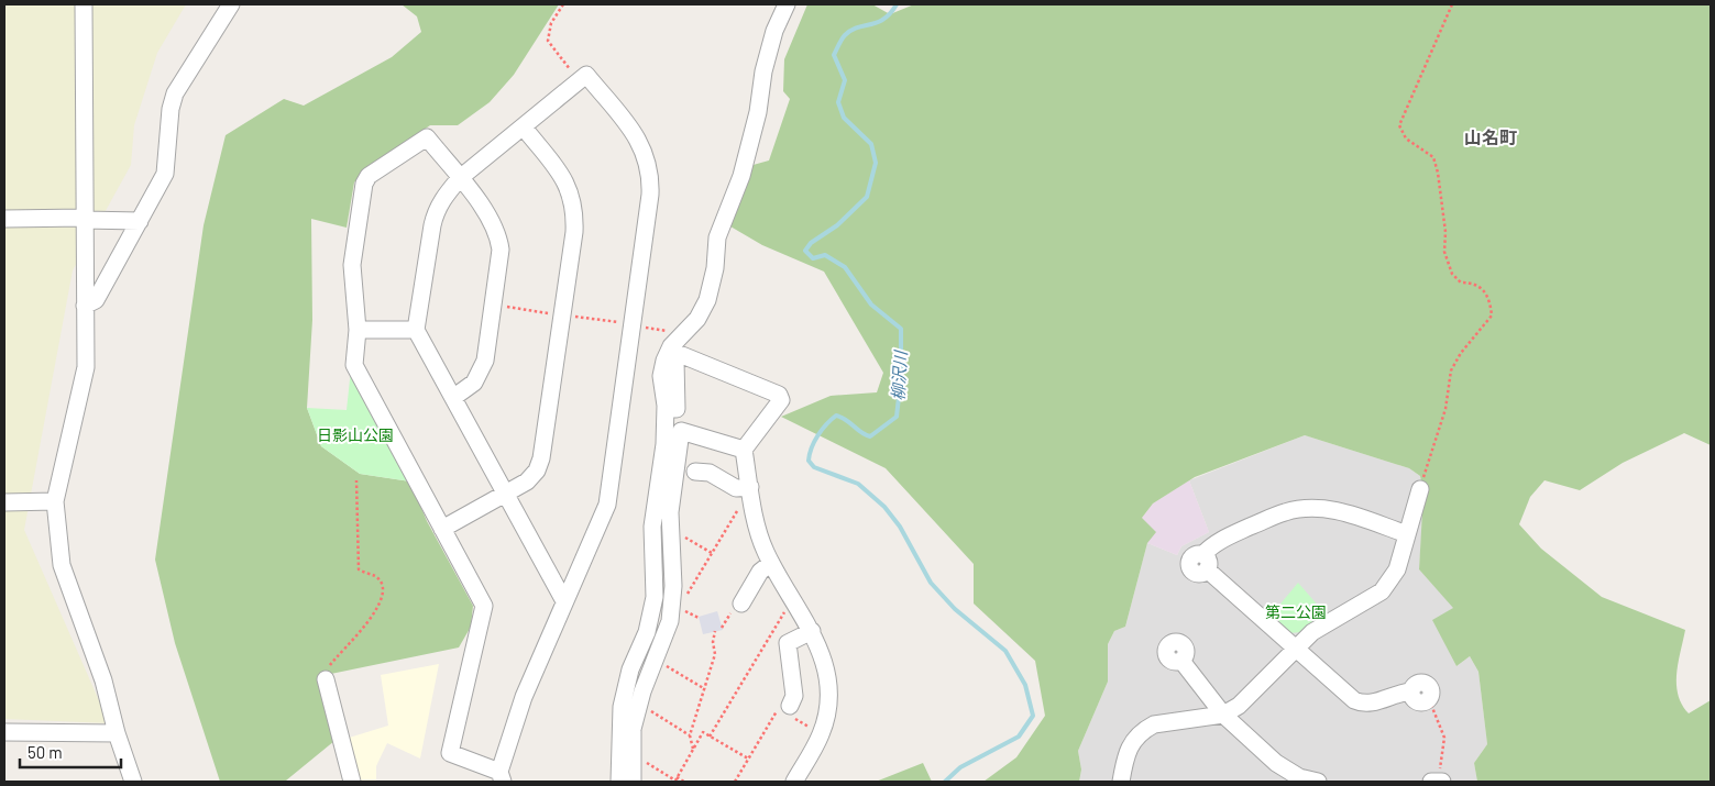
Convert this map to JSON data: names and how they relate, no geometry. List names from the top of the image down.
{
  "districts": ["山名町"],
  "water": ["柳沢川"],
  "parks": ["日影山公園", "第二公園"],
  "scale_bar": "50 m"
}
